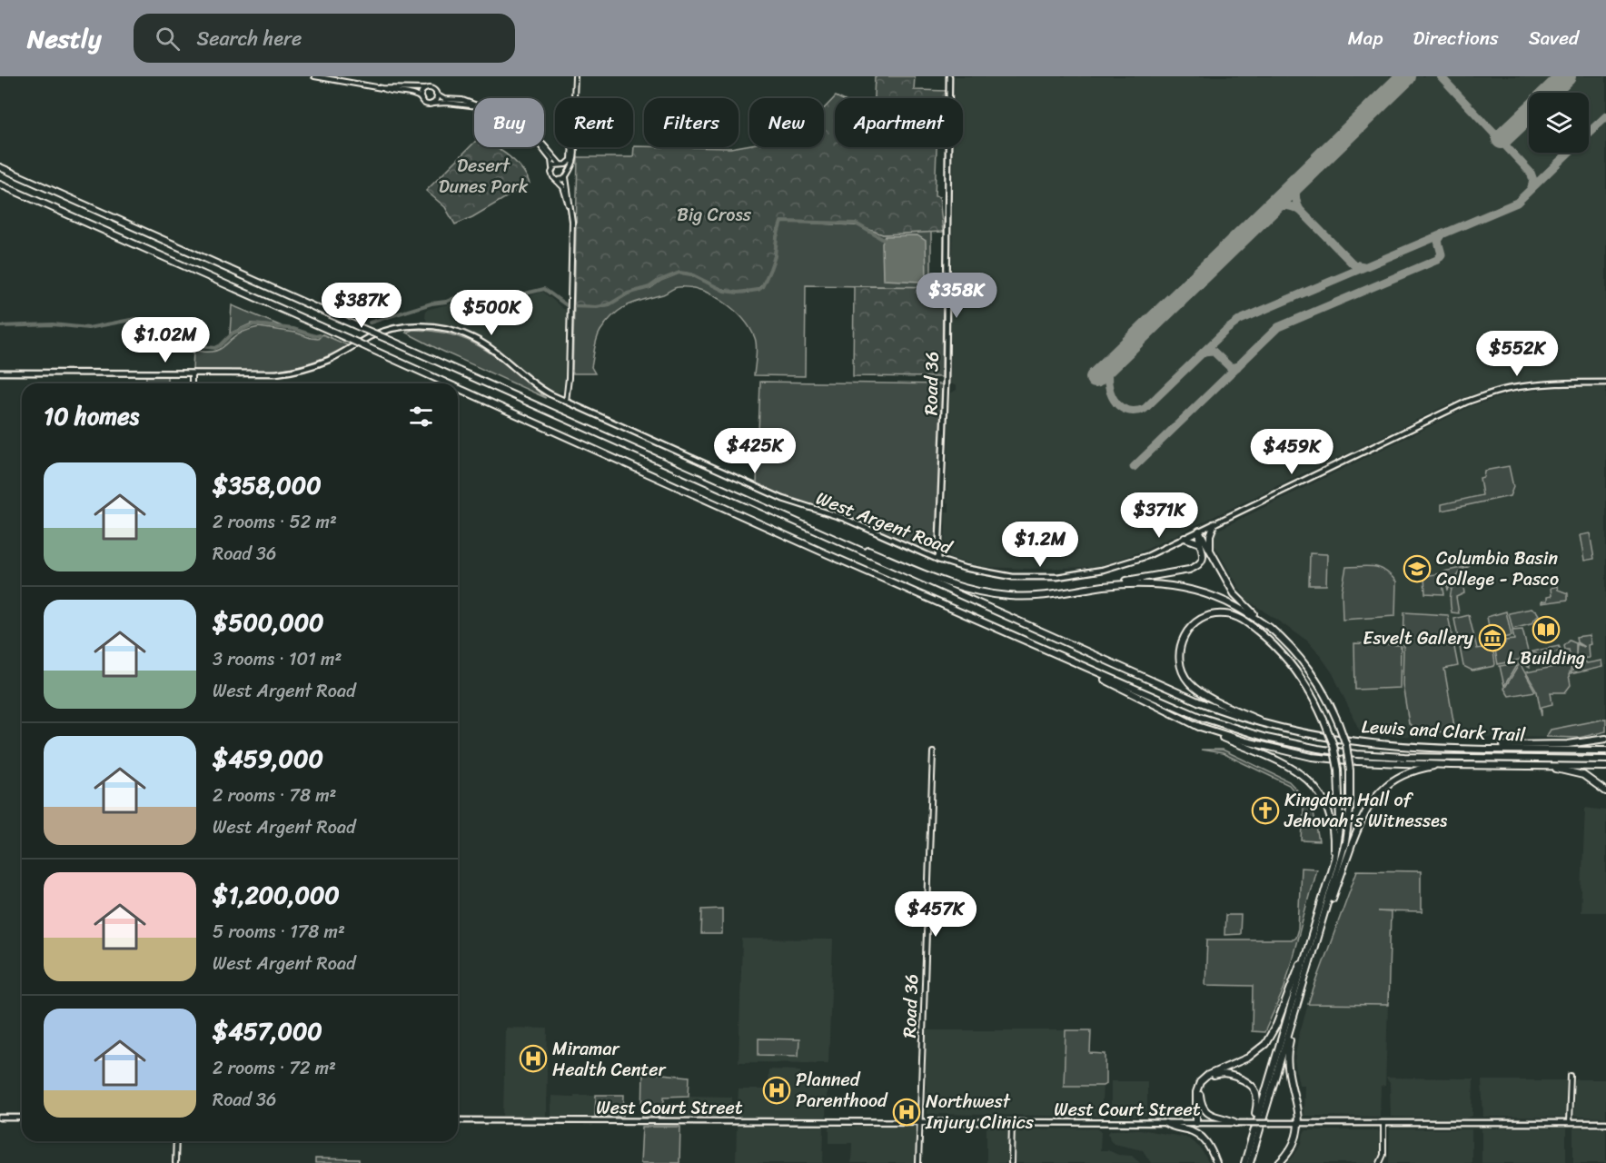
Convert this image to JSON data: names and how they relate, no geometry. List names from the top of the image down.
{
  "streets": {
    "highway": ["Lewis and Clark Trail"],
    "main road": ["Road 36", "West Argent Road", "West Court Street"]
  },
  "crossings": [
    ["Road 36", "West Argent Road"],
    ["Road 36", "West Court Street"]
  ],
  "parks": ["Desert Dunes Park", "Big Cross"],
  "places": {
    "school or university": ["Columbia Basin College - Pasco"],
    "library": ["L Building"],
    "museum": ["Esvelt Gallery"],
    "church": ["Kingdom Hall of Jehovah's Witnesses"],
    "hospital": ["Miramar Health Center", "Planned Parenthood", "Northwest Injury Clinics"]
  },
  "page": {
    "header": "Nestly",
    "search": "Search here",
    "nav": ["Map", "Directions", "Saved"],
    "chip": [
      "Buy",
      "Rent",
      "Filters",
      "New",
      "Apartment"
    ],
    "price": [
      "$358K",
      "$387K",
      "$500K",
      "$1.02M",
      "$552K",
      "$425K",
      "$459K",
      "$371K",
      "$1.2M",
      "$457K"
    ],
    "heading": "10 homes",
    "list": [
      {
        "name": "$358,000",
        "note": "2 rooms · 52 m² · Road 36"
      },
      {
        "name": "$500,000",
        "note": "3 rooms · 101 m² · West Argent Road"
      },
      {
        "name": "$459,000",
        "note": "2 rooms · 78 m² · West Argent Road"
      },
      {
        "name": "$1,200,000",
        "note": "5 rooms · 178 m² · West Argent Road"
      },
      {
        "name": "$457,000",
        "note": "2 rooms · 72 m² · Road 36"
      }
    ]
  }
}
